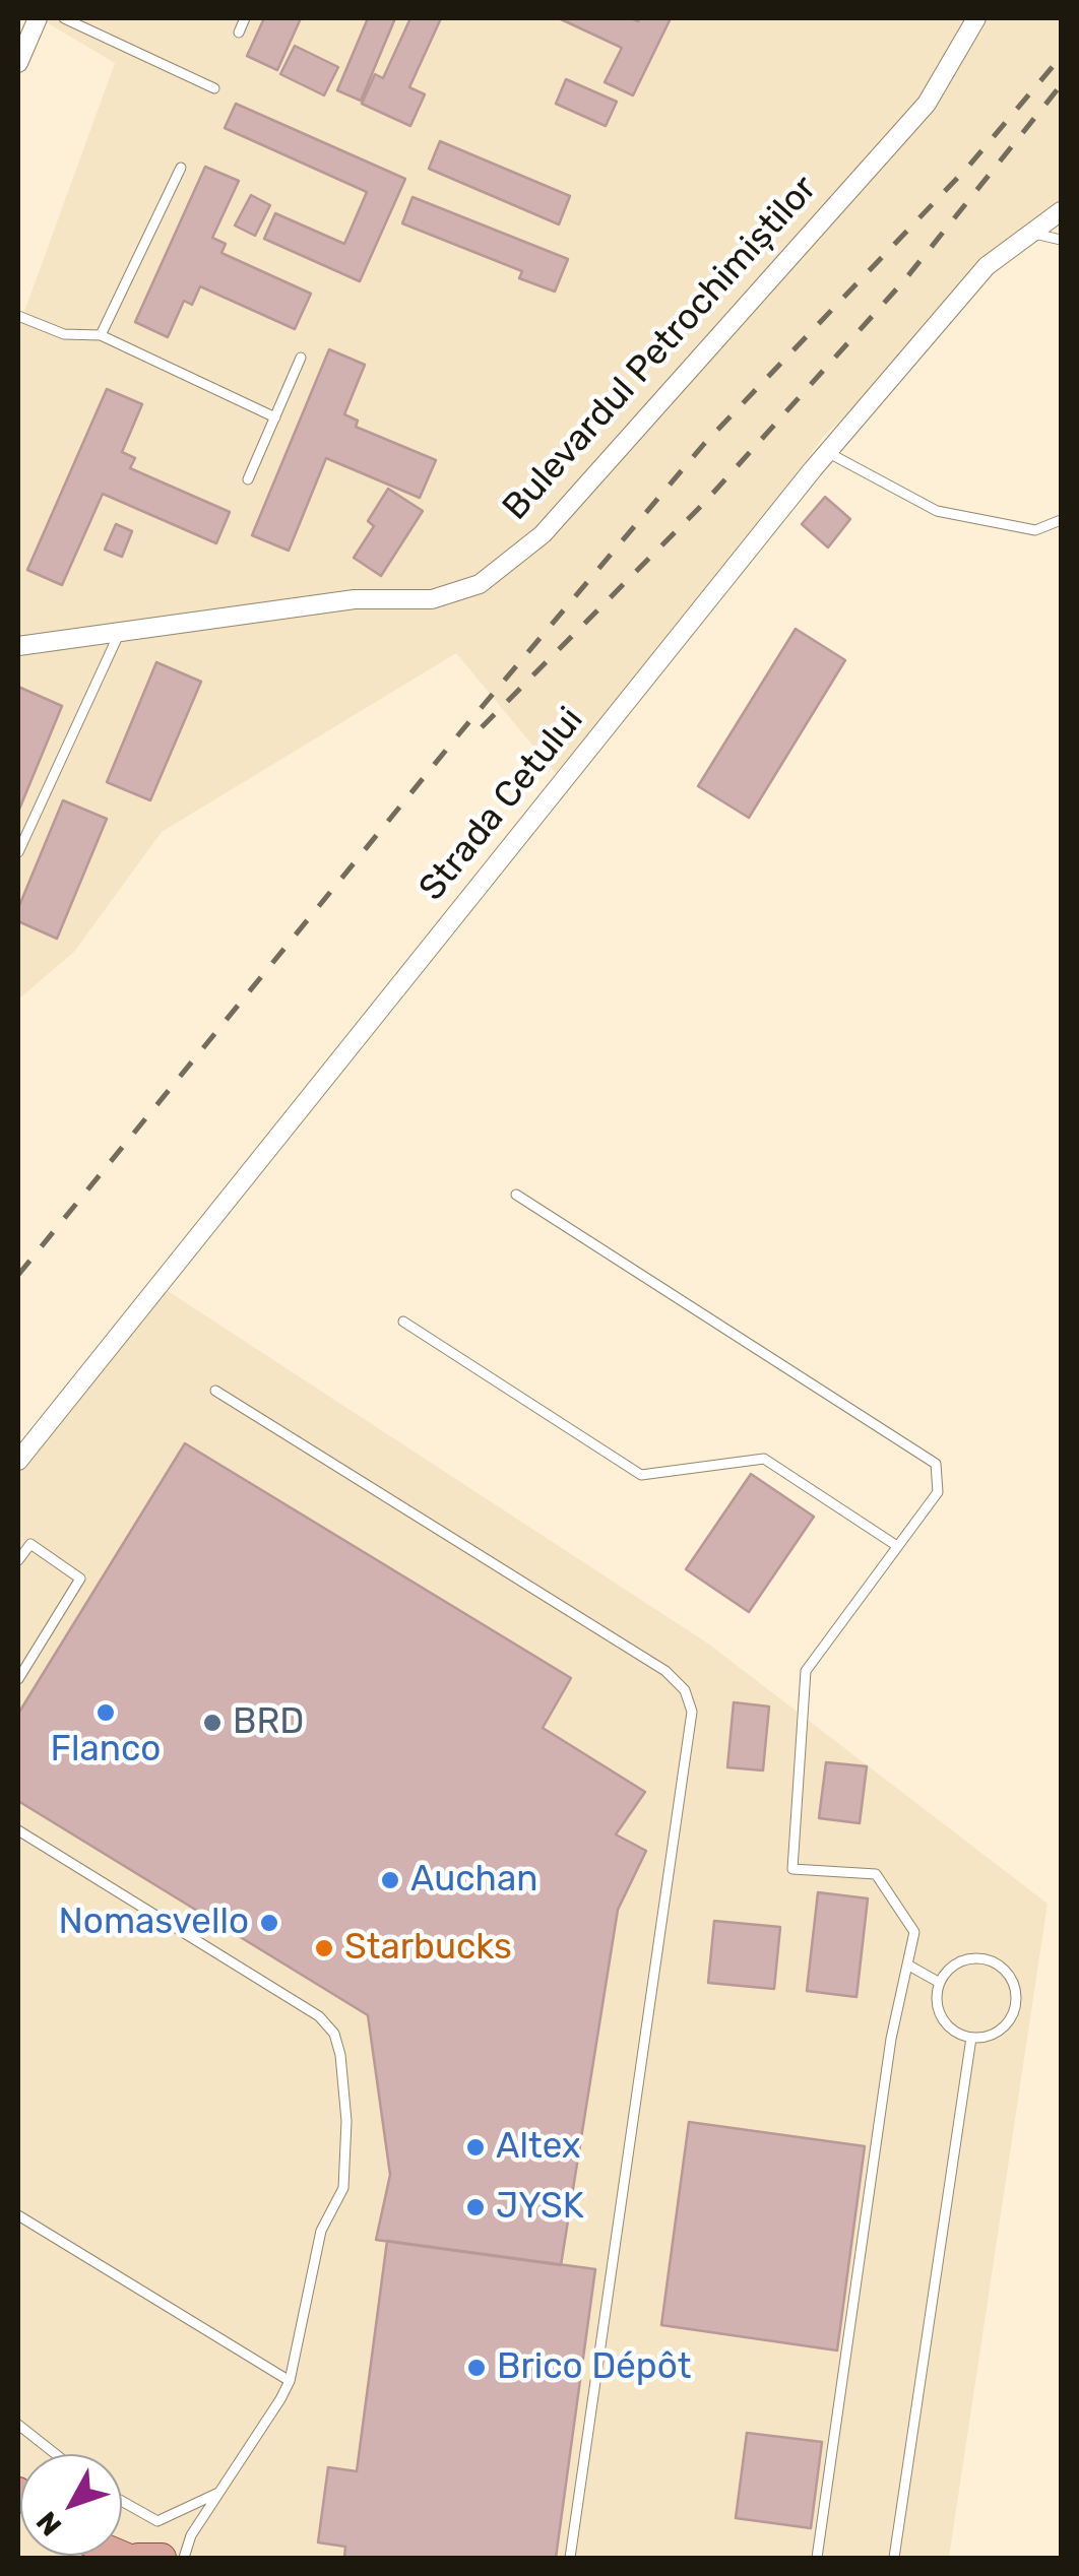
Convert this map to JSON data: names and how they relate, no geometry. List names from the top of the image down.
{
  "streets": {
    "street": ["Bulevardul Petrochimiștilor", "Strada Cetului"]
  },
  "places": [
    "Flanco",
    "BRD",
    "Auchan",
    "Nomasvello",
    "Starbucks",
    "Altex",
    "JYSK",
    "Brico Dépôt"
  ],
  "north": "bottom left"
}
